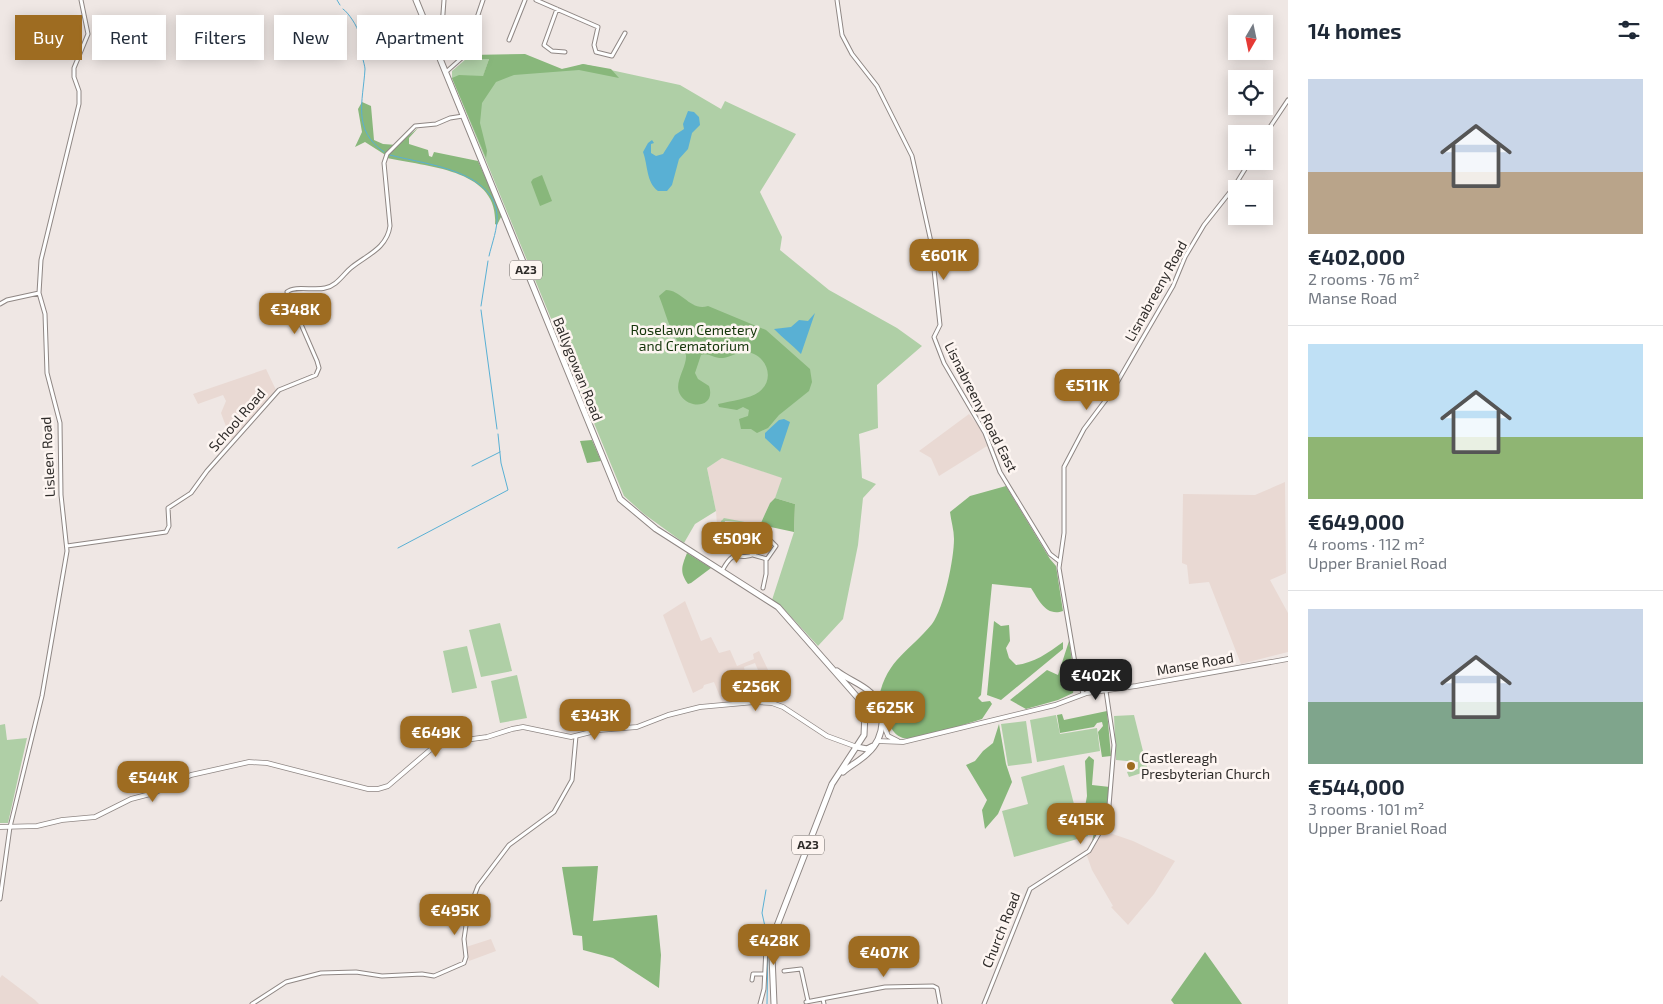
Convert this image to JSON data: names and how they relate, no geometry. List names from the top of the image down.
{
  "streets": {
    "main road": ["A23", "Ballygowan Road"],
    "street": [
      "Lisnabreeny Road",
      "Lisnabreeny Road East",
      "School Road",
      "Lisleen Road",
      "Manse Road",
      "Church Road"
    ]
  },
  "crossings": [
    ["A23", "Ballygowan Road"],
    ["A23", "Manse Road"],
    ["Lisnabreeny Road", "Lisnabreeny Road East"],
    ["Lisnabreeny Road", "Manse Road"],
    ["Ballygowan Road", "School Road"],
    ["School Road", "Lisleen Road"],
    ["Manse Road", "Church Road"]
  ],
  "parks": ["Roselawn Cemetery and Crematorium"],
  "places": ["Castlereagh Presbyterian Church"],
  "north": "bottom",
  "page": {
    "heading": "14 homes",
    "map_buttons": ["+", "−"],
    "chip": [
      "Buy",
      "Rent",
      "Filters",
      "New",
      "Apartment"
    ],
    "list": [
      {
        "name": "€402,000",
        "note": "2 rooms · 76 m² · Manse Road"
      },
      {
        "name": "€649,000",
        "note": "4 rooms · 112 m² · Upper Braniel Road"
      },
      {
        "name": "€544,000",
        "note": "3 rooms · 101 m² · Upper Braniel Road"
      }
    ],
    "price": [
      "€601K",
      "€348K",
      "€511K",
      "€509K",
      "€402K",
      "€256K",
      "€625K",
      "€343K",
      "€649K",
      "€544K",
      "€415K",
      "€495K",
      "€428K",
      "€407K"
    ]
  }
}
